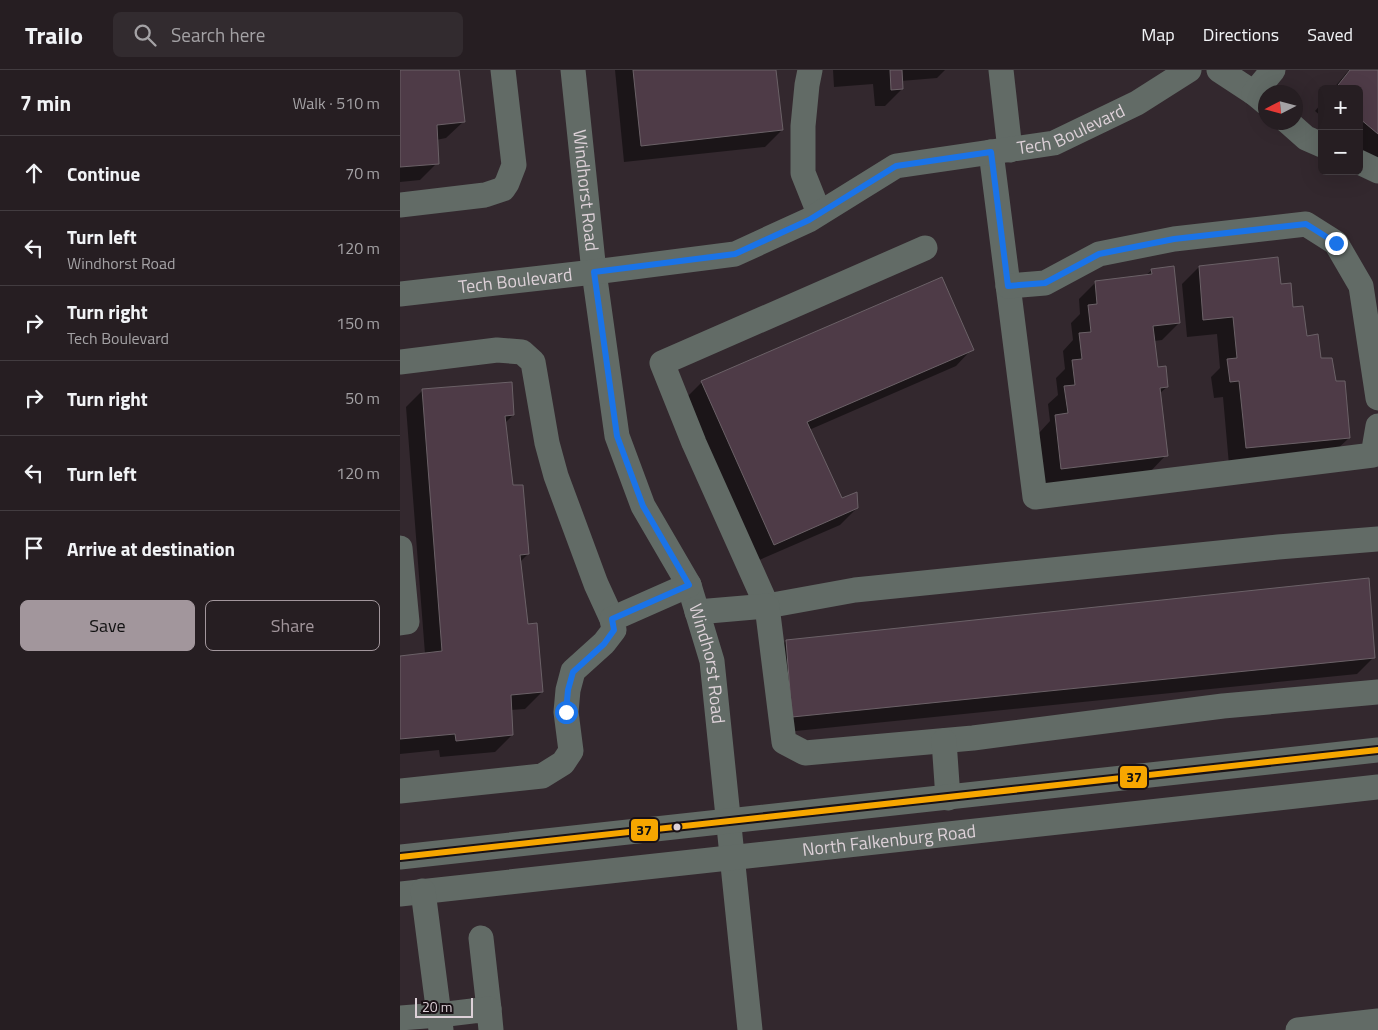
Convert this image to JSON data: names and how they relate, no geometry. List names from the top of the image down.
{
  "streets": {
    "street": ["Tech Boulevard", "Windhorst Road", "North Falkenburg Road"]
  },
  "crossings": [
    ["Tech Boulevard", "Windhorst Road"],
    ["Windhorst Road", "North Falkenburg Road"]
  ],
  "lines": ["transit line 37"],
  "scale_bar": "20 m",
  "north": "left",
  "page": {
    "header": "Trailo",
    "search": "Search here",
    "nav": ["Map", "Directions", "Saved"],
    "heading": ["7 min", "Walk · 510 m"],
    "map_buttons": ["+", "−"],
    "list": [
      ["Continue", "70 m"],
      ["Turn left", "Windhorst Road", "120 m"],
      ["Turn right", "Tech Boulevard", "150 m"],
      ["Turn right", "50 m"],
      ["Turn left", "120 m"],
      "Arrive at destination"
    ],
    "buttons": ["Save", "Share"],
    "scale": "20 m"
  }
}
